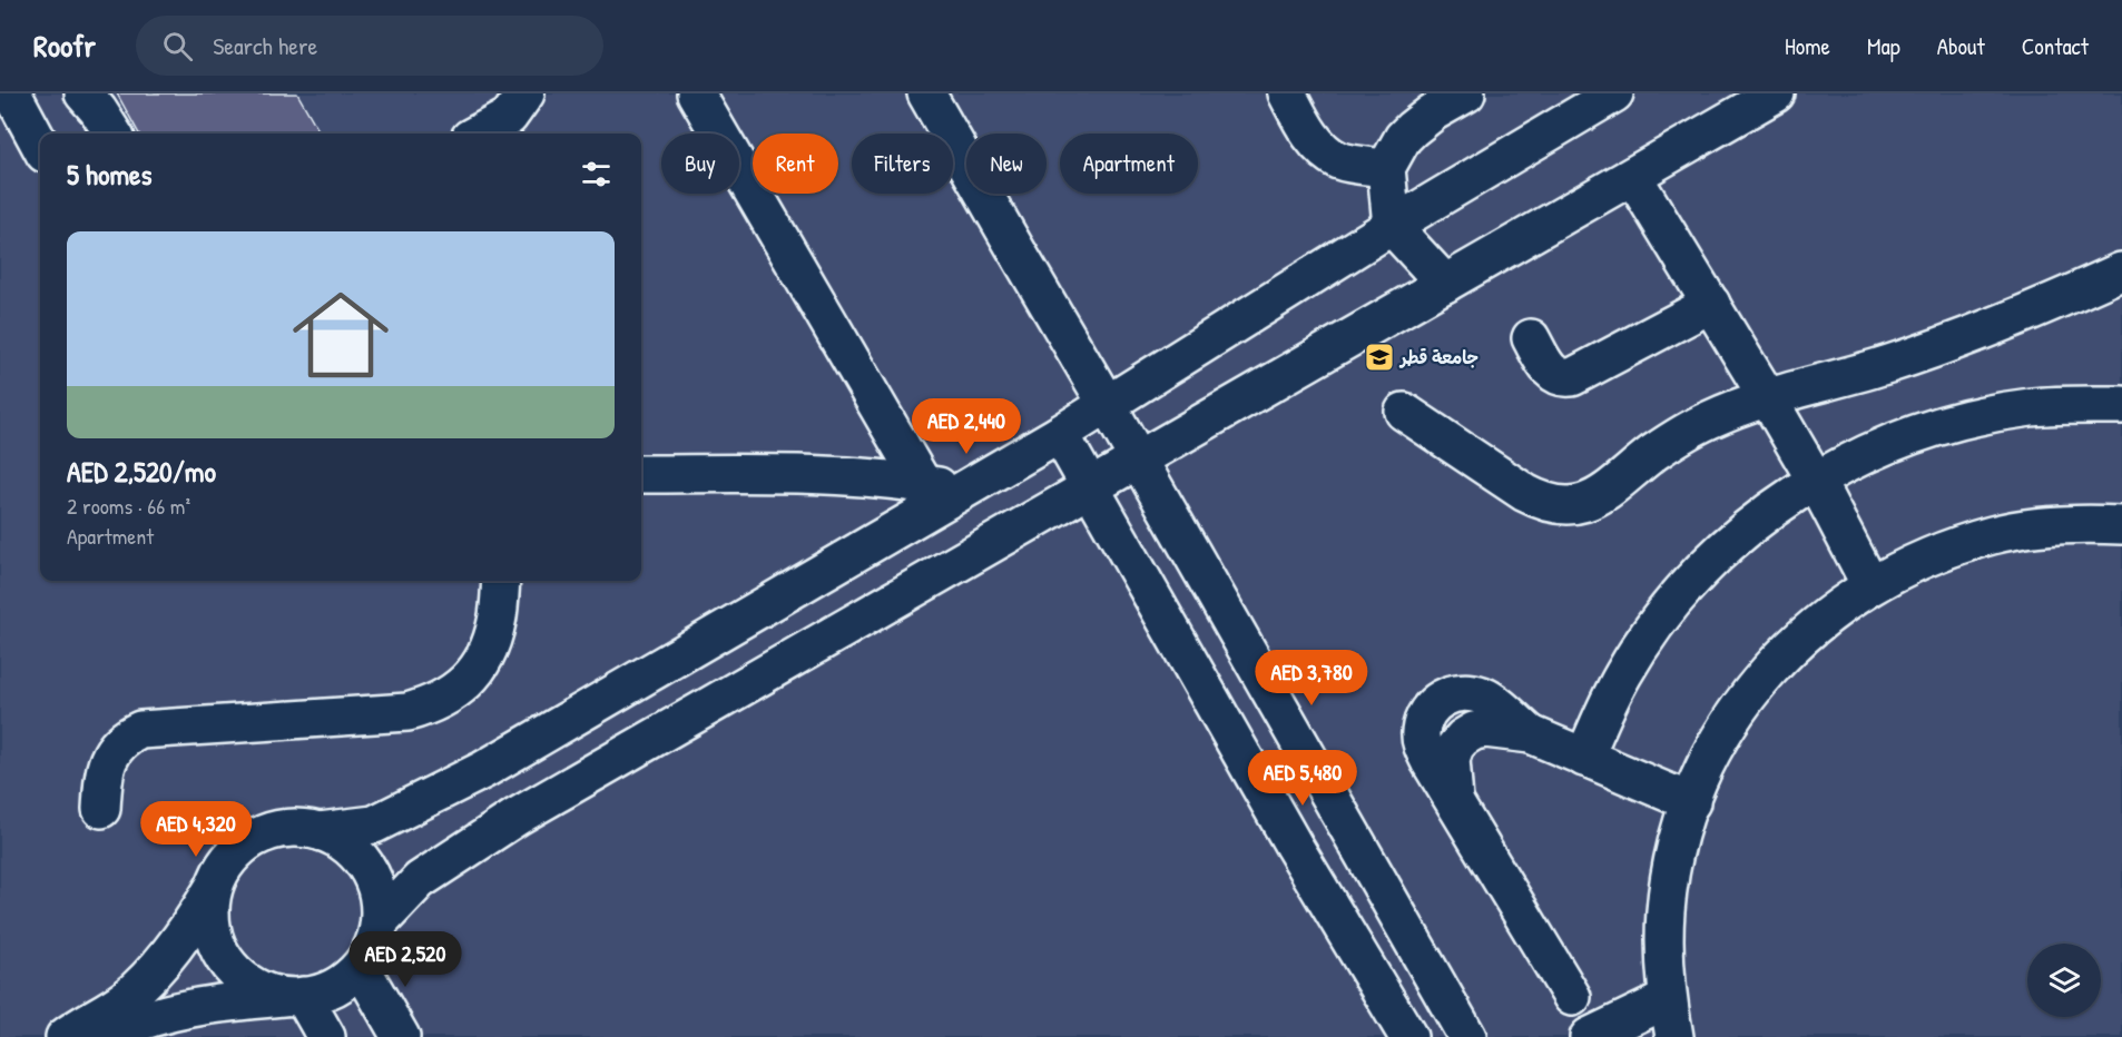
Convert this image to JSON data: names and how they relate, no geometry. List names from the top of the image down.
{
  "places": {
    "school or university": ["جامعة قطر"]
  },
  "page": {
    "header": "Roofr",
    "search": "Search here",
    "nav": [
      "Home",
      "Map",
      "About",
      "Contact"
    ],
    "chip": [
      "Buy",
      "Rent",
      "Filters",
      "New",
      "Apartment"
    ],
    "heading": "5 homes",
    "list": [
      {
        "name": "AED 2,520/mo",
        "note": "2 rooms · 66 m² · Apartment"
      }
    ],
    "price": [
      "AED 2,440",
      "AED 3,780",
      "AED 5,480",
      "AED 4,320",
      "AED 2,520"
    ]
  }
}
